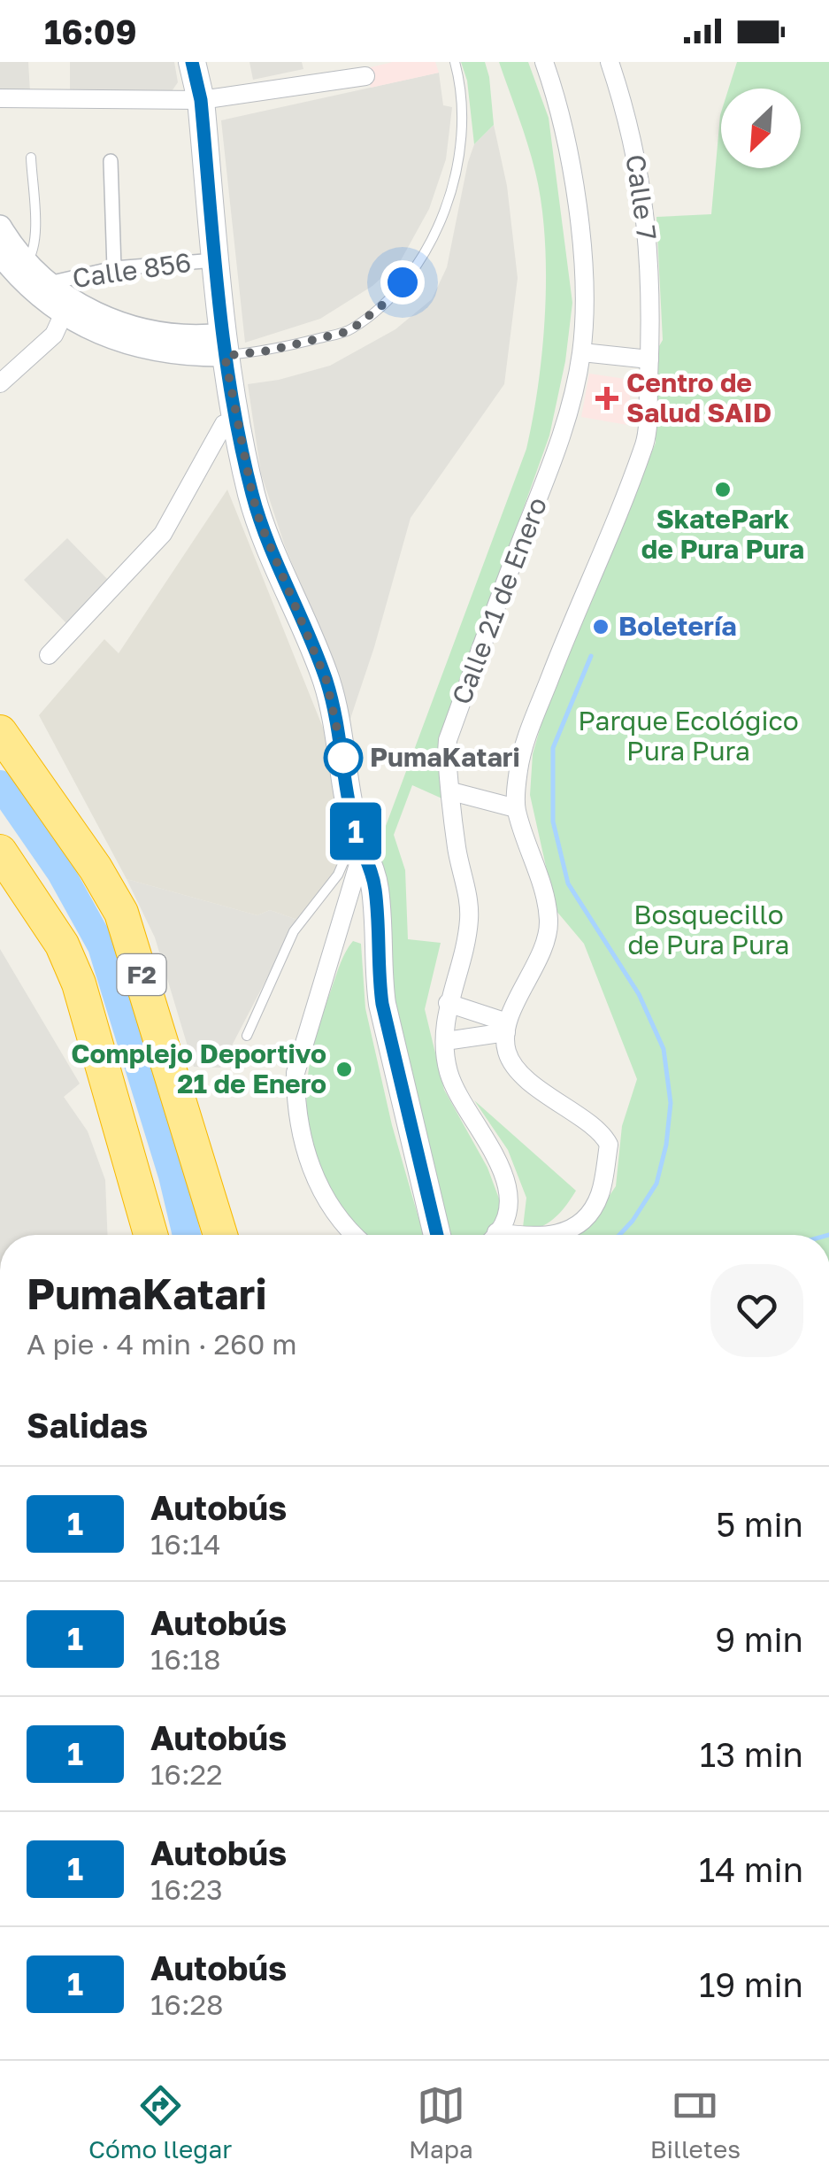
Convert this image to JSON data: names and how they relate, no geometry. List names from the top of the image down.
{
  "streets": {
    "highway": ["F2"],
    "street": ["Calle 7", "Calle 856", "Calle 21 de Enero"]
  },
  "parks": ["Parque Ecológico Pura Pura", "Bosquecillo de Pura Pura"],
  "places": {
    "health": ["Centro de Salud SAID"],
    "other": [
      "SkatePark de Pura Pura",
      "Boletería",
      "PumaKatari",
      "Complejo Deportivo 21 de Enero"
    ]
  },
  "lines": ["bus line 1"],
  "north": "bottom left",
  "page": {
    "status": "16:09",
    "on_map": "1",
    "heading": [
      ["PumaKatari", "A pie · 4 min · 260 m"],
      "Salidas"
    ],
    "list": [
      {
        "mark": "1",
        "name": "Autobús",
        "note": "16:14",
        "value": "5 min"
      },
      {
        "mark": "1",
        "name": "Autobús",
        "note": "16:18",
        "value": "9 min"
      },
      {
        "mark": "1",
        "name": "Autobús",
        "note": "16:22",
        "value": "13 min"
      },
      {
        "mark": "1",
        "name": "Autobús",
        "note": "16:23",
        "value": "14 min"
      },
      {
        "mark": "1",
        "name": "Autobús",
        "note": "16:28",
        "value": "19 min"
      }
    ],
    "tabs": ["Cómo llegar", "Mapa", "Billetes"]
  }
}
